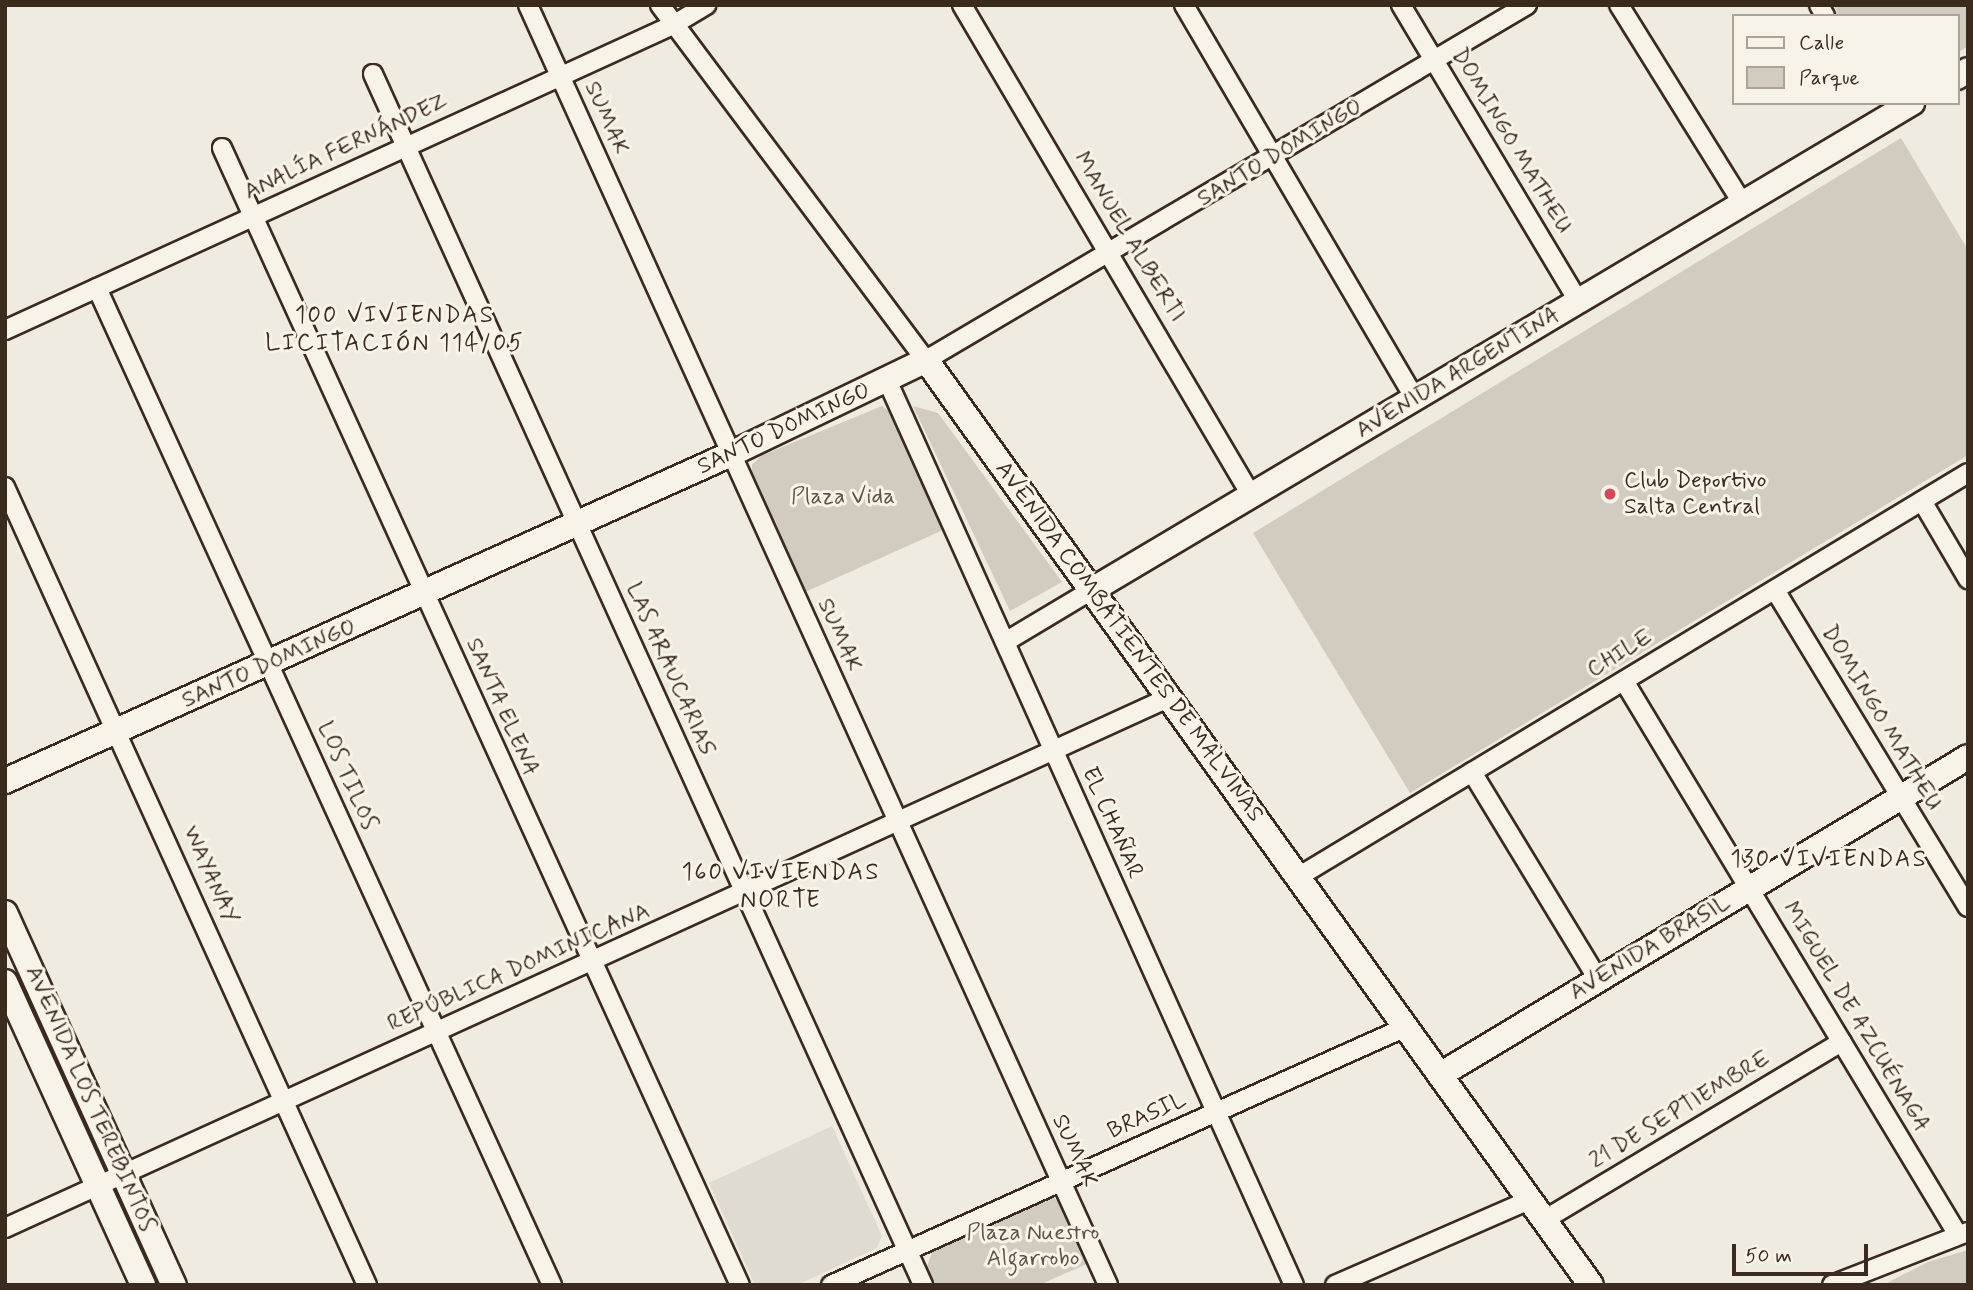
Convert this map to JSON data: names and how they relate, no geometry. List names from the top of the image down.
{
  "streets": {
    "street": [
      "SUMAK",
      "DOMINGO MATHEU",
      "ANALÍA FERNÁNDEZ",
      "SANTO DOMINGO",
      "MANUEL ALBERTI",
      "AVENIDA ARGENTINA",
      "AVENIDA COMBATIENTES DE MALVINAS",
      "CHILE",
      "LAS ARAUCARIAS",
      "SANTA ELENA",
      "LOS TILOS",
      "EL CHAÑAR",
      "WAYANAY",
      "AVENIDA BRASIL",
      "REPÚBLICA DOMINICANA",
      "MIGUEL DE AZCUÉNAGA",
      "AVENIDA LOS TEREBINTOS",
      "21 DE SEPTIEMBRE",
      "BRASIL"
    ]
  },
  "crossings": [
    ["SUMAK", "ANALÍA FERNÁNDEZ"],
    ["SUMAK", "SANTO DOMINGO"],
    ["SUMAK", "REPÚBLICA DOMINICANA"],
    ["SUMAK", "BRASIL"],
    ["DOMINGO MATHEU", "SANTO DOMINGO"],
    ["DOMINGO MATHEU", "AVENIDA ARGENTINA"],
    ["DOMINGO MATHEU", "CHILE"],
    ["DOMINGO MATHEU", "AVENIDA BRASIL"],
    ["ANALÍA FERNÁNDEZ", "AVENIDA COMBATIENTES DE MALVINAS"],
    ["ANALÍA FERNÁNDEZ", "LAS ARAUCARIAS"],
    ["ANALÍA FERNÁNDEZ", "SANTA ELENA"],
    ["ANALÍA FERNÁNDEZ", "LOS TILOS"],
    ["SANTO DOMINGO", "MANUEL ALBERTI"],
    ["SANTO DOMINGO", "AVENIDA COMBATIENTES DE MALVINAS"],
    ["SANTO DOMINGO", "LAS ARAUCARIAS"],
    ["SANTO DOMINGO", "SANTA ELENA"],
    ["SANTO DOMINGO", "LOS TILOS"],
    ["SANTO DOMINGO", "EL CHAÑAR"],
    ["SANTO DOMINGO", "WAYANAY"],
    ["MANUEL ALBERTI", "AVENIDA ARGENTINA"],
    ["AVENIDA ARGENTINA", "AVENIDA COMBATIENTES DE MALVINAS"],
    ["AVENIDA ARGENTINA", "EL CHAÑAR"],
    ["AVENIDA COMBATIENTES DE MALVINAS", "CHILE"],
    ["AVENIDA COMBATIENTES DE MALVINAS", "AVENIDA BRASIL"],
    ["AVENIDA COMBATIENTES DE MALVINAS", "REPÚBLICA DOMINICANA"],
    ["AVENIDA COMBATIENTES DE MALVINAS", "21 DE SEPTIEMBRE"],
    ["AVENIDA COMBATIENTES DE MALVINAS", "BRASIL"],
    ["CHILE", "MIGUEL DE AZCUÉNAGA"],
    ["LAS ARAUCARIAS", "REPÚBLICA DOMINICANA"],
    ["LAS ARAUCARIAS", "BRASIL"],
    ["SANTA ELENA", "REPÚBLICA DOMINICANA"],
    ["LOS TILOS", "REPÚBLICA DOMINICANA"],
    ["EL CHAÑAR", "REPÚBLICA DOMINICANA"],
    ["EL CHAÑAR", "BRASIL"],
    ["WAYANAY", "REPÚBLICA DOMINICANA"],
    ["AVENIDA BRASIL", "MIGUEL DE AZCUÉNAGA"],
    ["REPÚBLICA DOMINICANA", "AVENIDA LOS TEREBINTOS"],
    ["MIGUEL DE AZCUÉNAGA", "21 DE SEPTIEMBRE"]
  ],
  "districts": ["100 VIVIENDAS LICITACIÓN 114/05", "130 VIVIENDAS", "160 VIVIENDAS NORTE"],
  "parks": ["Plaza Vida", "Plaza Nuestro Algarrobo"],
  "places": ["Club Deportivo Salta Central"],
  "legend": ["Calle", "Parque"],
  "scale_bar": "50 m"
}
